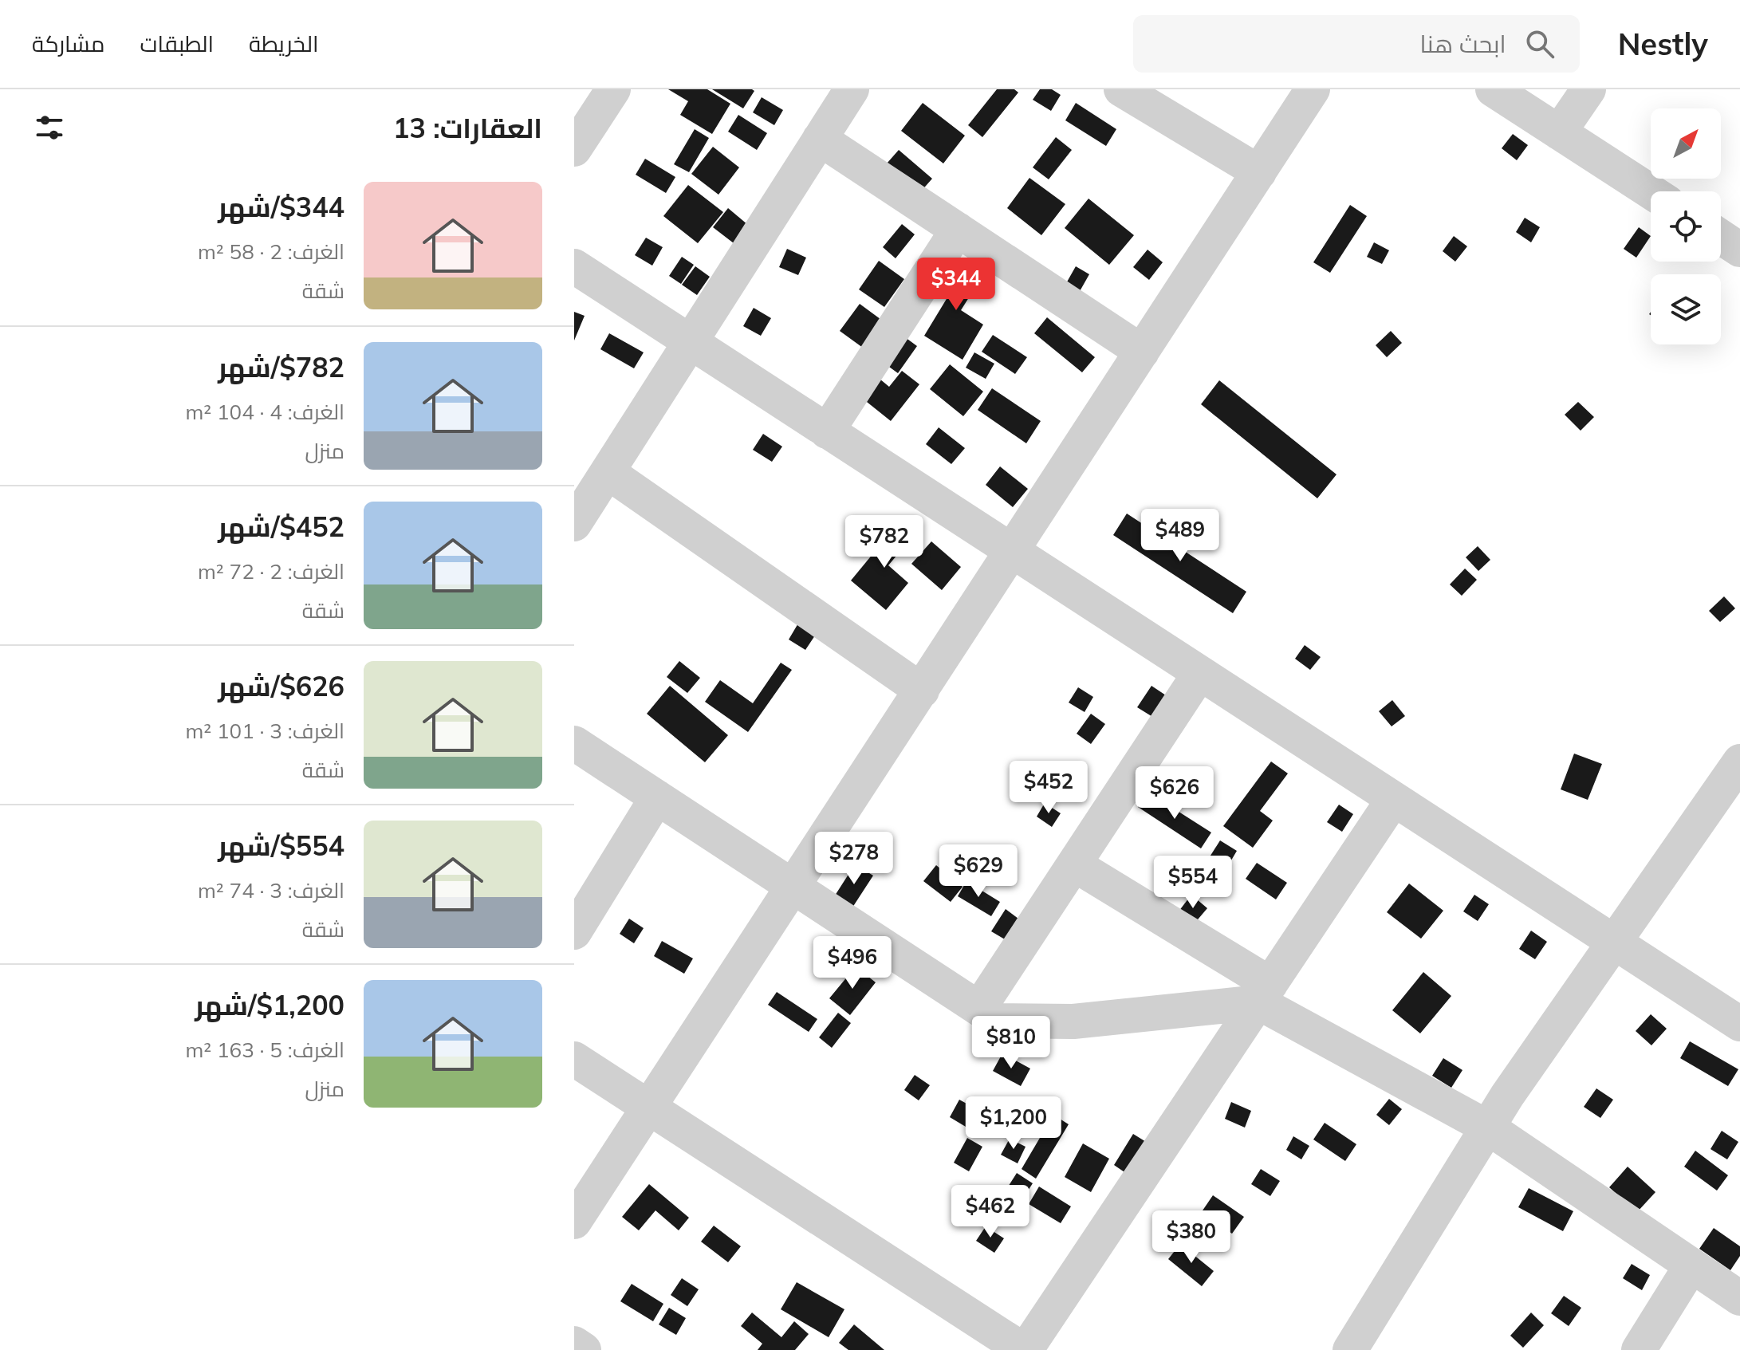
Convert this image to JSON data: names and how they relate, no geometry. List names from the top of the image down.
{
  "north": "top right",
  "page": {
    "header": "Nestly",
    "search": "ابحث هنا",
    "nav": ["الخريطة", "الطبقات", "مشاركة"],
    "heading": "العقارات: 13",
    "list": [
      {
        "name": "$344/شهر",
        "note": "الغرف: 2 · 58 m² · شقة"
      },
      {
        "name": "$782/شهر",
        "note": "الغرف: 4 · 104 m² · منزل"
      },
      {
        "name": "$452/شهر",
        "note": "الغرف: 2 · 72 m² · شقة"
      },
      {
        "name": "$626/شهر",
        "note": "الغرف: 3 · 101 m² · شقة"
      },
      {
        "name": "$554/شهر",
        "note": "الغرف: 3 · 74 m² · شقة"
      },
      {
        "name": "$1,200/شهر",
        "note": "الغرف: 5 · 163 m² · منزل"
      }
    ],
    "price": [
      "$344",
      "$489",
      "$782",
      "$452",
      "$626",
      "$278",
      "$629",
      "$554",
      "$496",
      "$810",
      "$1,200",
      "$462",
      "$380"
    ]
  }
}
